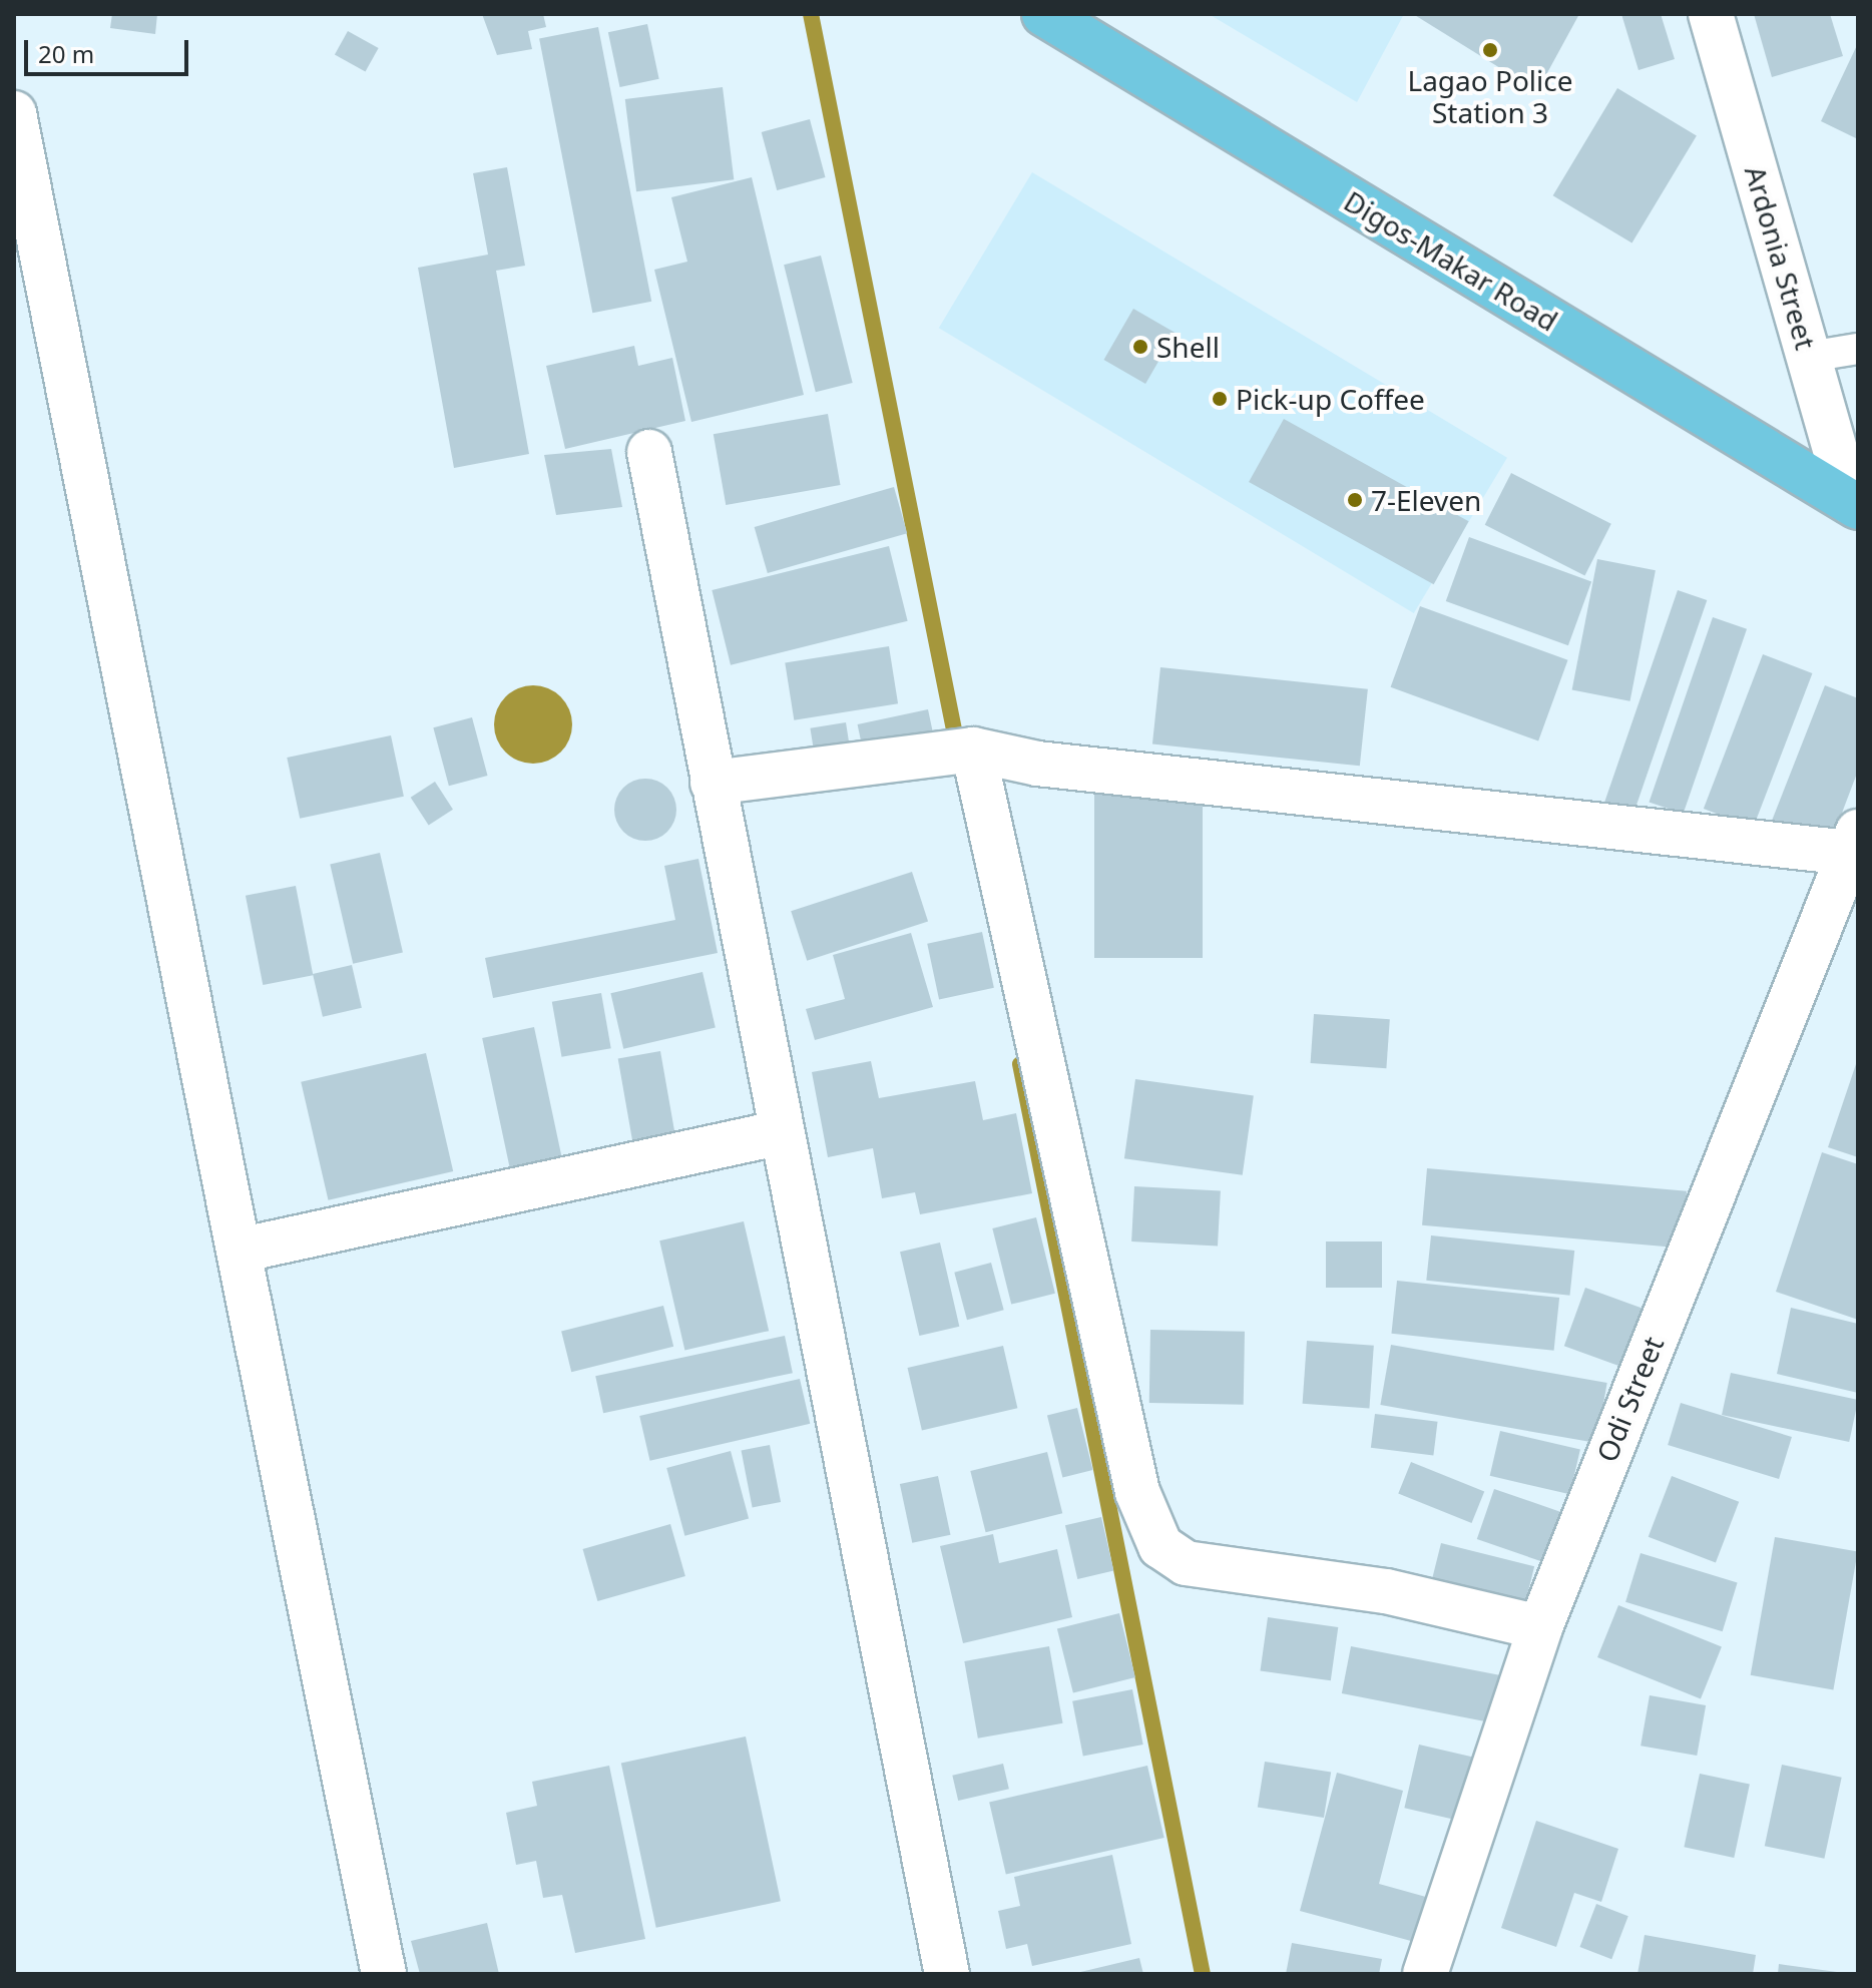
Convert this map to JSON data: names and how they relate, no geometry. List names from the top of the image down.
{
  "streets": {
    "main road": ["Digos-Makar Road"],
    "street": ["Ardonia Street", "Odi Street"]
  },
  "crossings": [
    ["Ardonia Street", "Digos-Makar Road"]
  ],
  "places": [
    "Lagao Police Station 3",
    "Shell",
    "Pick-up Coffee",
    "7-Eleven"
  ],
  "scale_bar": "20 m"
}
